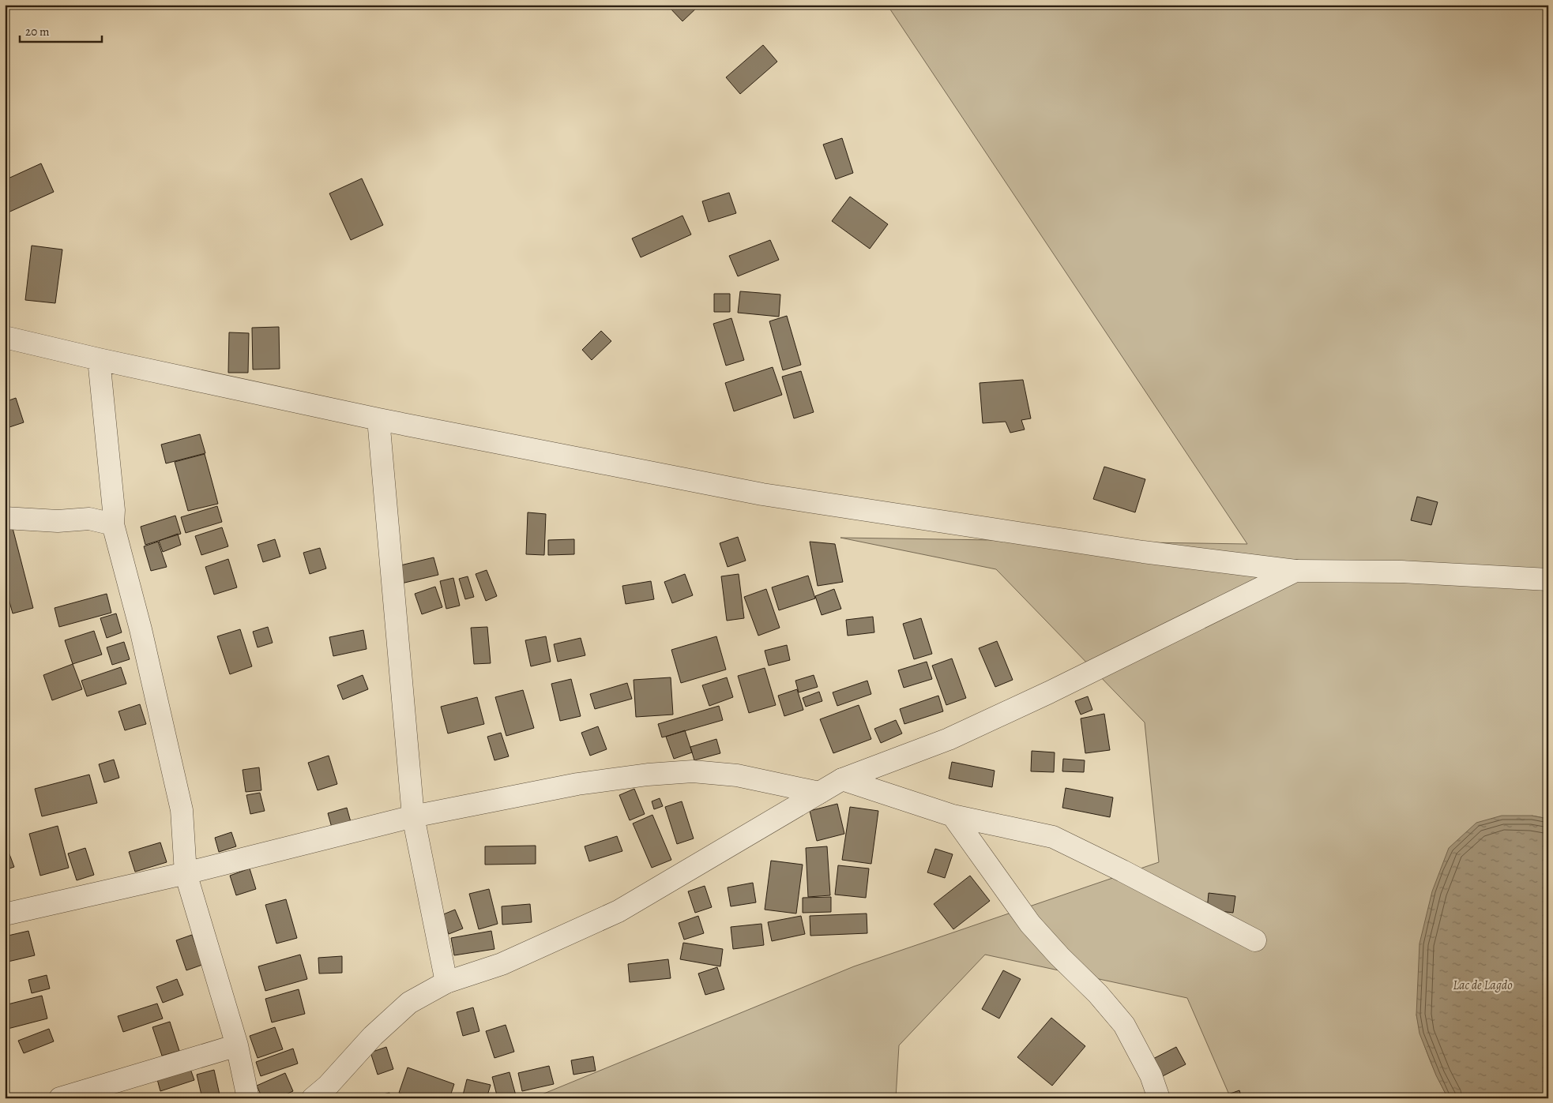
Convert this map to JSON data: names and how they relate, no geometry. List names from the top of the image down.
{
  "water": ["Lac de Lagdo"],
  "scale_bar": "20 m"
}
